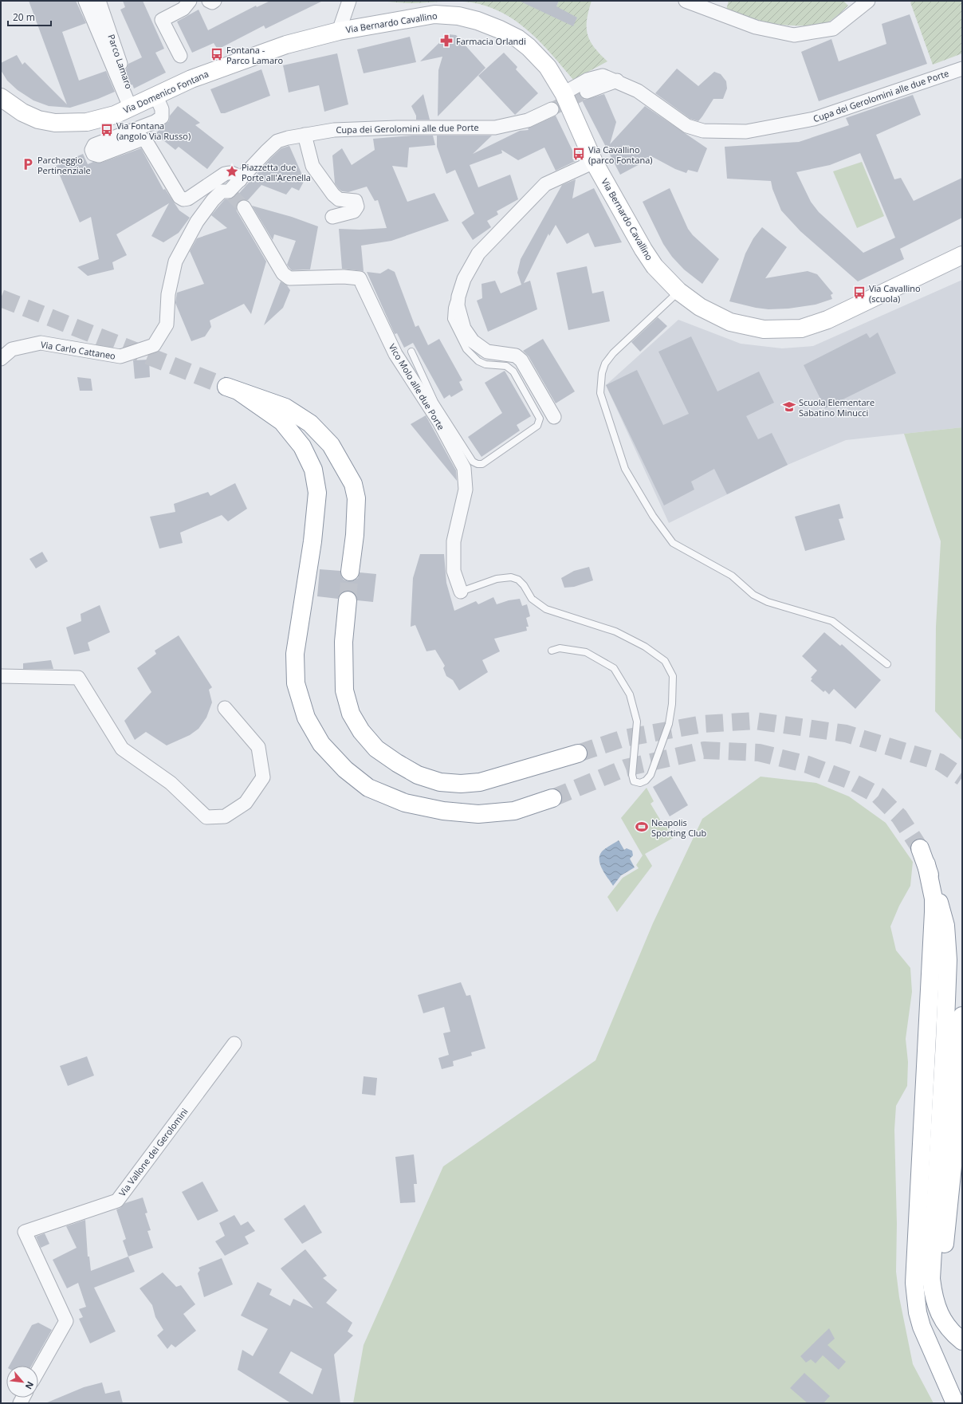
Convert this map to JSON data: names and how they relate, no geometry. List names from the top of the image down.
{
  "streets": {
    "main road": ["Via Bernardo Cavallino", "Via Domenico Fontana"],
    "street": [
      "Parco Lamaro",
      "Cupa dei Gerolomini alle due Porte",
      "Via Carlo Cattaneo",
      "Vico Molo alle due Porte",
      "Via Vallone dei Gerolomini"
    ]
  },
  "crossings": [
    ["Via Bernardo Cavallino", "Via Domenico Fontana"],
    ["Via Bernardo Cavallino", "Cupa dei Gerolomini alle due Porte"],
    ["Parco Lamaro", "Via Domenico Fontana"],
    ["Cupa dei Gerolomini alle due Porte", "Via Carlo Cattaneo"]
  ],
  "places": {
    "pharmacy": ["Farmacia Orlandi"],
    "bus stop": [
      "Fontana - Parco Lamaro",
      "Via Fontana (angolo Via Russo)",
      "Via Cavallino (parco Fontana)",
      "Via Cavallino (scuola)"
    ],
    "parking": ["Parcheggio Pertinenziale"],
    "place": ["Piazzetta due Porte all'Arenella"],
    "school or university": ["Scuola Elementare Sabatino Minucci"],
    "sports": ["Neapolis Sporting Club"]
  },
  "scale_bar": "20 m",
  "north": "bottom right"
}
